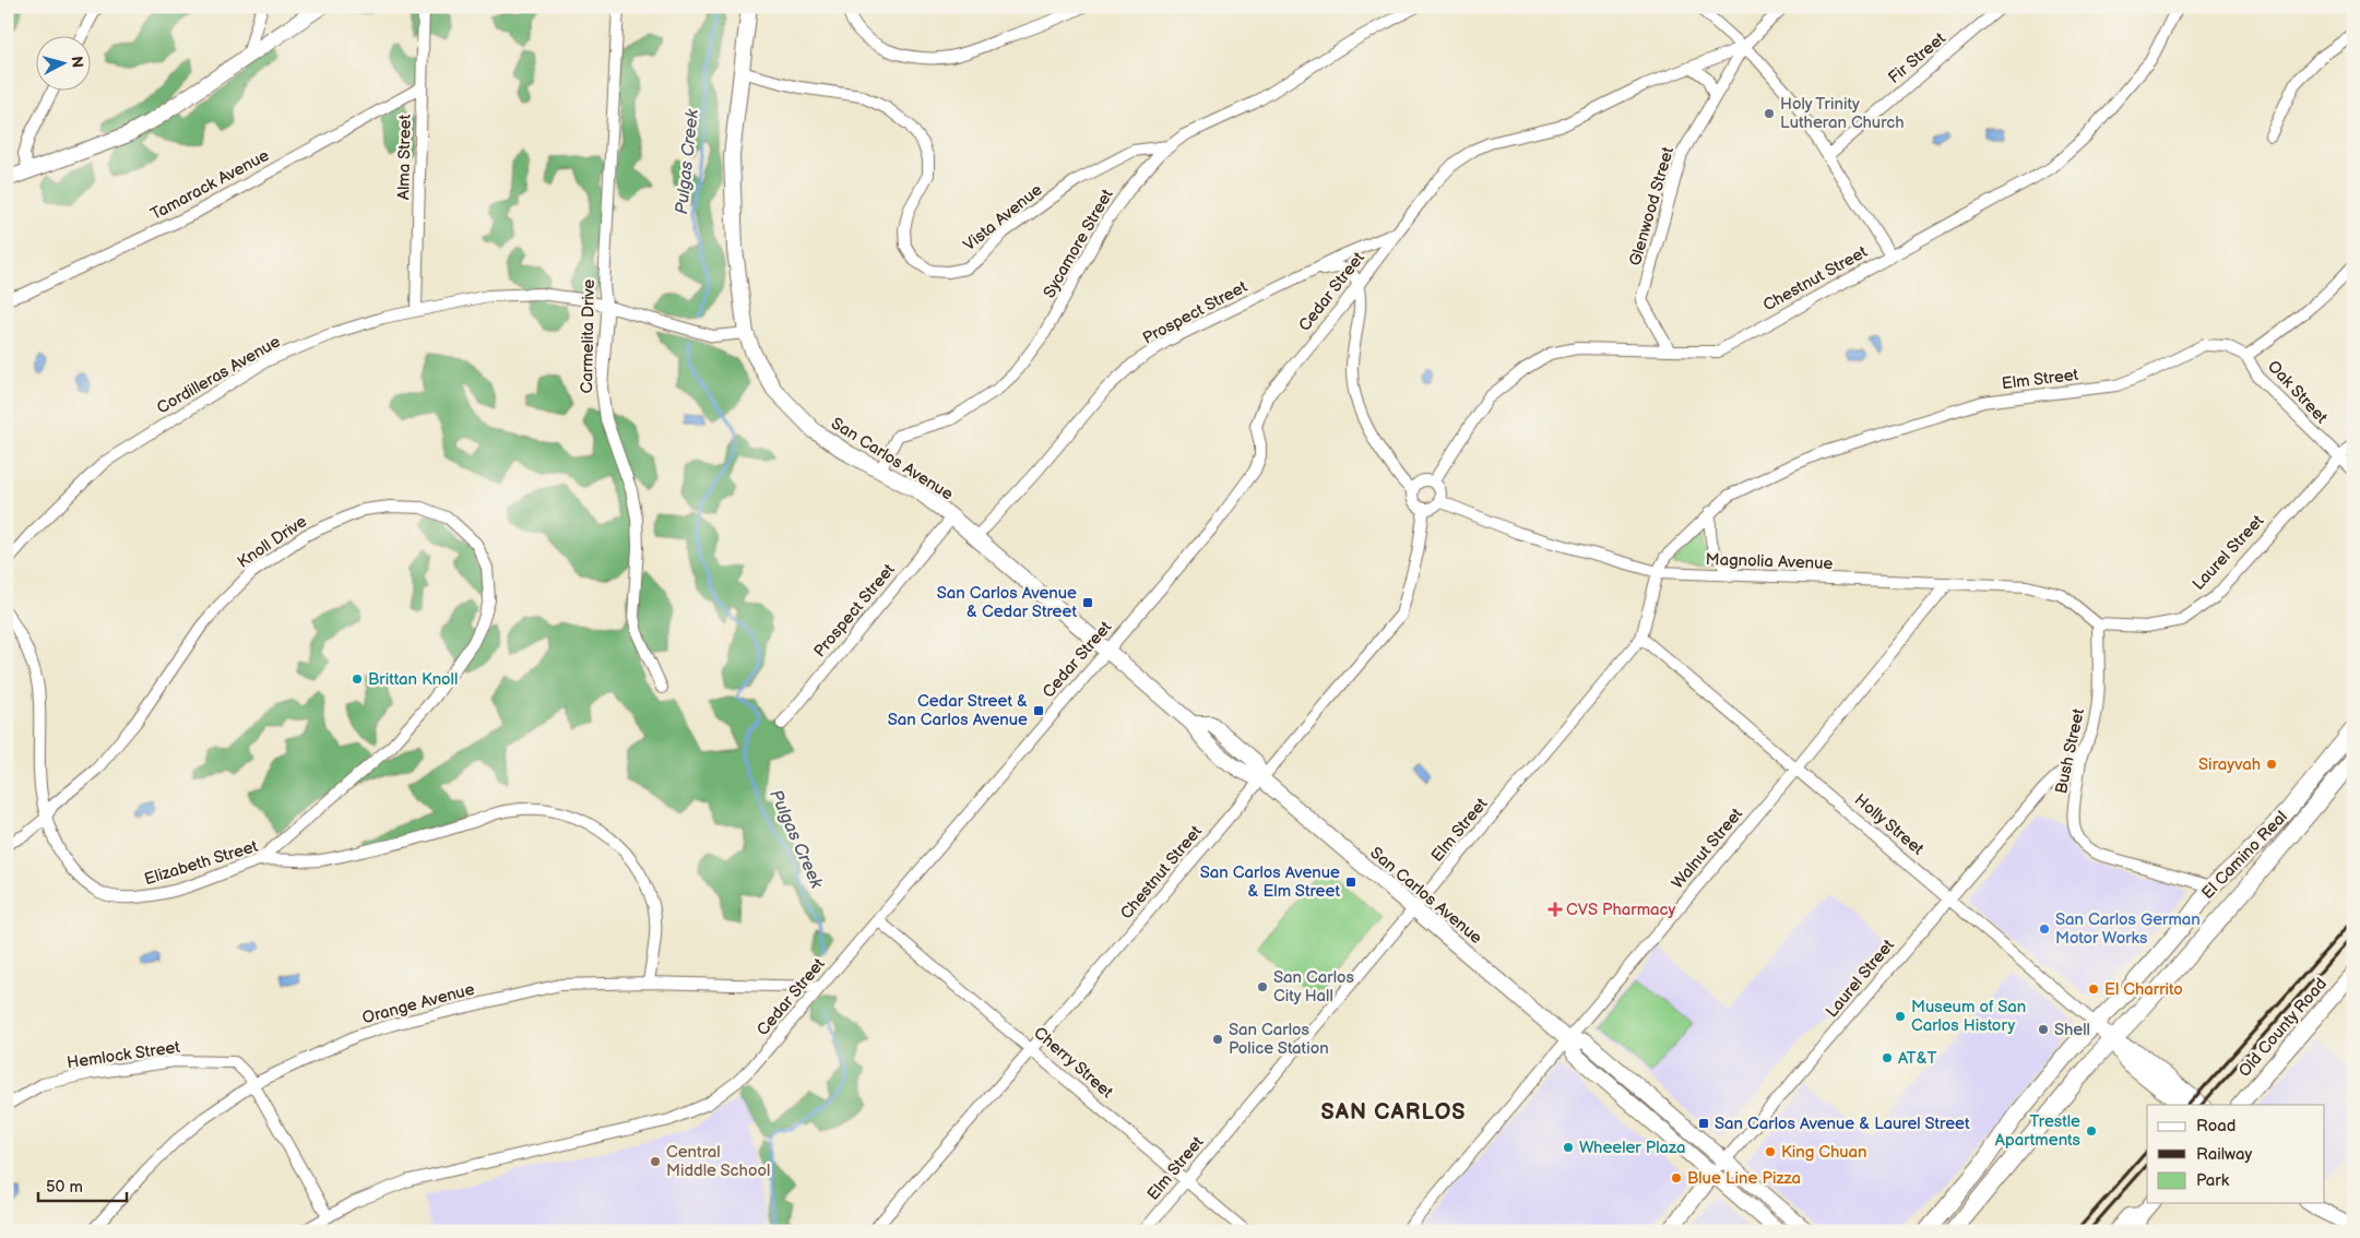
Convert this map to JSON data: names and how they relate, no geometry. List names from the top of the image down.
{
  "streets": {
    "main road": [
      "San Carlos Avenue",
      "Laurel Street",
      "Holly Street",
      "El Camino Real",
      "Old County Road"
    ],
    "street": [
      "Fir Street",
      "Alma Street",
      "Tamarack Avenue",
      "Glenwood Street",
      "Vista Avenue",
      "Sycamore Street",
      "Chestnut Street",
      "Cedar Street",
      "Prospect Street",
      "Carmelita Drive",
      "Cordilleras Avenue",
      "Elm Street",
      "Oak Street",
      "Knoll Drive",
      "Magnolia Avenue",
      "Bush Street",
      "Walnut Street",
      "Elizabeth Street",
      "Orange Avenue",
      "Hemlock Street",
      "Cherry Street"
    ]
  },
  "crossings": [
    ["Alma Street", "Tamarack Avenue"],
    ["Alma Street", "Cordilleras Avenue"],
    ["Glenwood Street", "Chestnut Street"],
    ["Glenwood Street", "Cedar Street"],
    ["Vista Avenue", "Sycamore Street"],
    ["Vista Avenue", "San Carlos Avenue"],
    ["Sycamore Street", "San Carlos Avenue"],
    ["Chestnut Street", "San Carlos Avenue"],
    ["Chestnut Street", "Magnolia Avenue"],
    ["Chestnut Street", "Cherry Street"],
    ["Cedar Street", "Prospect Street"],
    ["Cedar Street", "San Carlos Avenue"],
    ["Cedar Street", "Orange Avenue"],
    ["Cedar Street", "Hemlock Street"],
    ["Cedar Street", "Cherry Street"],
    ["Prospect Street", "San Carlos Avenue"],
    ["Carmelita Drive", "Cordilleras Avenue"],
    ["Cordilleras Avenue", "San Carlos Avenue"],
    ["Elm Street", "Oak Street"],
    ["Elm Street", "San Carlos Avenue"],
    ["Elm Street", "Magnolia Avenue"],
    ["Elm Street", "Holly Street"],
    ["Elm Street", "Cherry Street"],
    ["Oak Street", "Laurel Street"],
    ["San Carlos Avenue", "Laurel Street"],
    ["San Carlos Avenue", "Walnut Street"],
    ["Knoll Drive", "Elizabeth Street"],
    ["Laurel Street", "Magnolia Avenue"],
    ["Laurel Street", "Bush Street"],
    ["Laurel Street", "Holly Street"],
    ["Magnolia Avenue", "Bush Street"],
    ["Magnolia Avenue", "Walnut Street"],
    ["Bush Street", "El Camino Real"],
    ["Holly Street", "Walnut Street"],
    ["Holly Street", "El Camino Real"],
    ["Elizabeth Street", "Orange Avenue"],
    ["Orange Avenue", "Hemlock Street"]
  ],
  "districts": ["SAN CARLOS"],
  "water": ["Pulgas Creek"],
  "places": {
    "other": [
      "Holy Trinity Lutheran Church",
      "Brittan Knoll",
      "Sirayvah",
      "San Carlos German Motor Works",
      "San Carlos City Hall",
      "El Charrito",
      "Museum of San Carlos History",
      "Shell",
      "San Carlos Police Station",
      "AT&T",
      "Trestle Apartments",
      "Wheeler Plaza",
      "King Chuan",
      "Central Middle School",
      "Blue Line Pizza"
    ],
    "transit": [
      "San Carlos Avenue & Cedar Street",
      "Cedar Street & San Carlos Avenue",
      "San Carlos Avenue & Elm Street",
      "San Carlos Avenue & Laurel Street"
    ],
    "health": ["CVS Pharmacy"]
  },
  "legend": ["Road", "Railway", "Park"],
  "scale_bar": "50 m",
  "north": "right"
}
